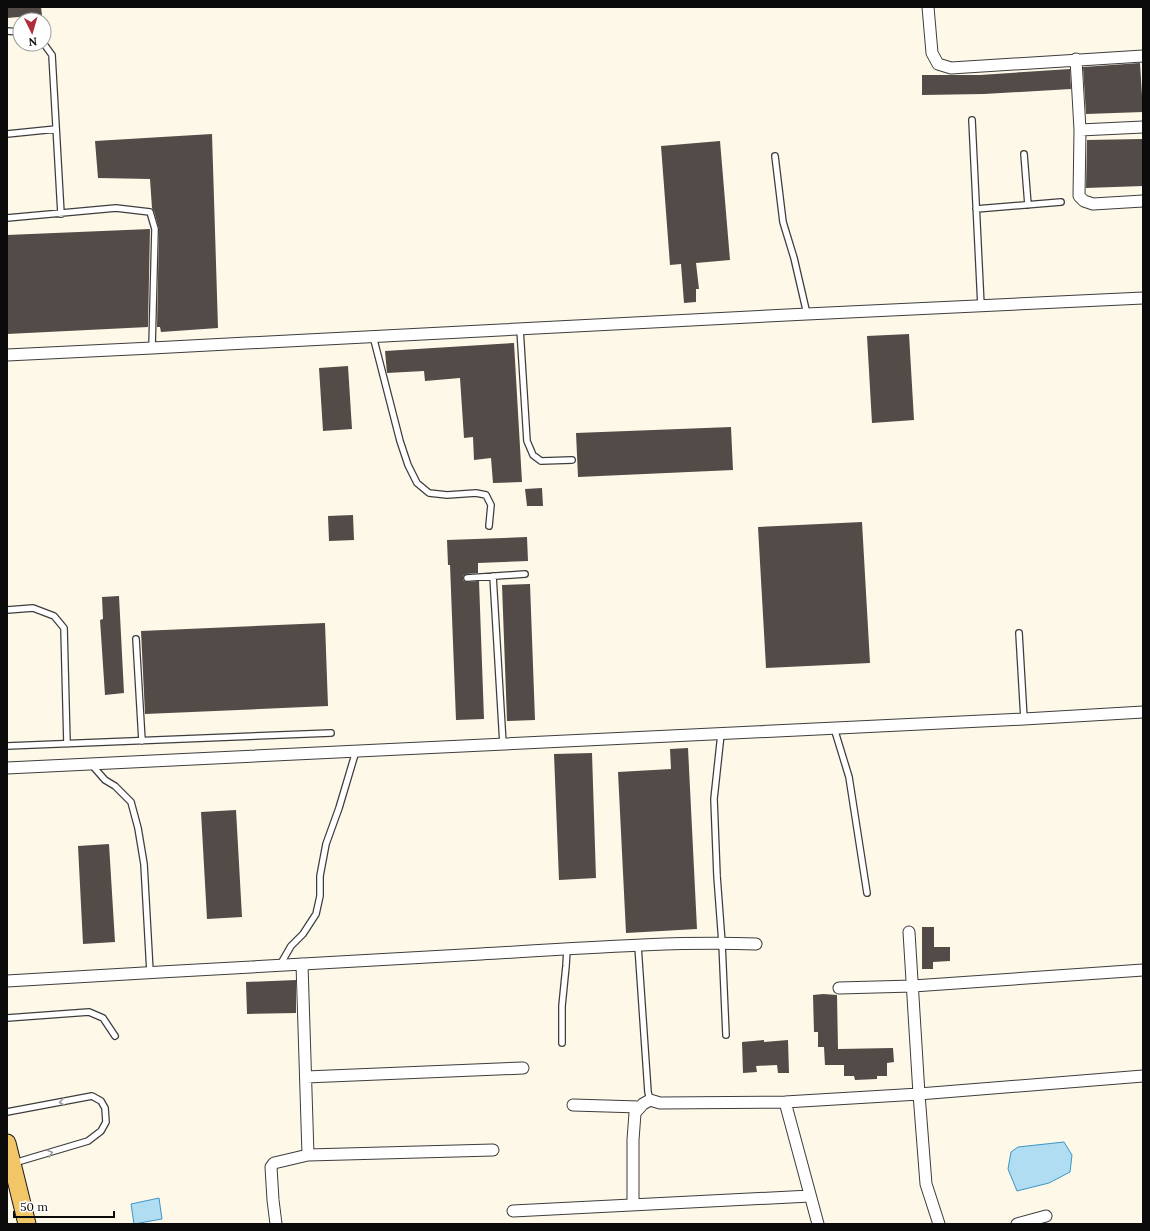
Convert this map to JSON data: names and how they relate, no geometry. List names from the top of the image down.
{
  "scale_bar": "50 m",
  "north": "bottom"
}
